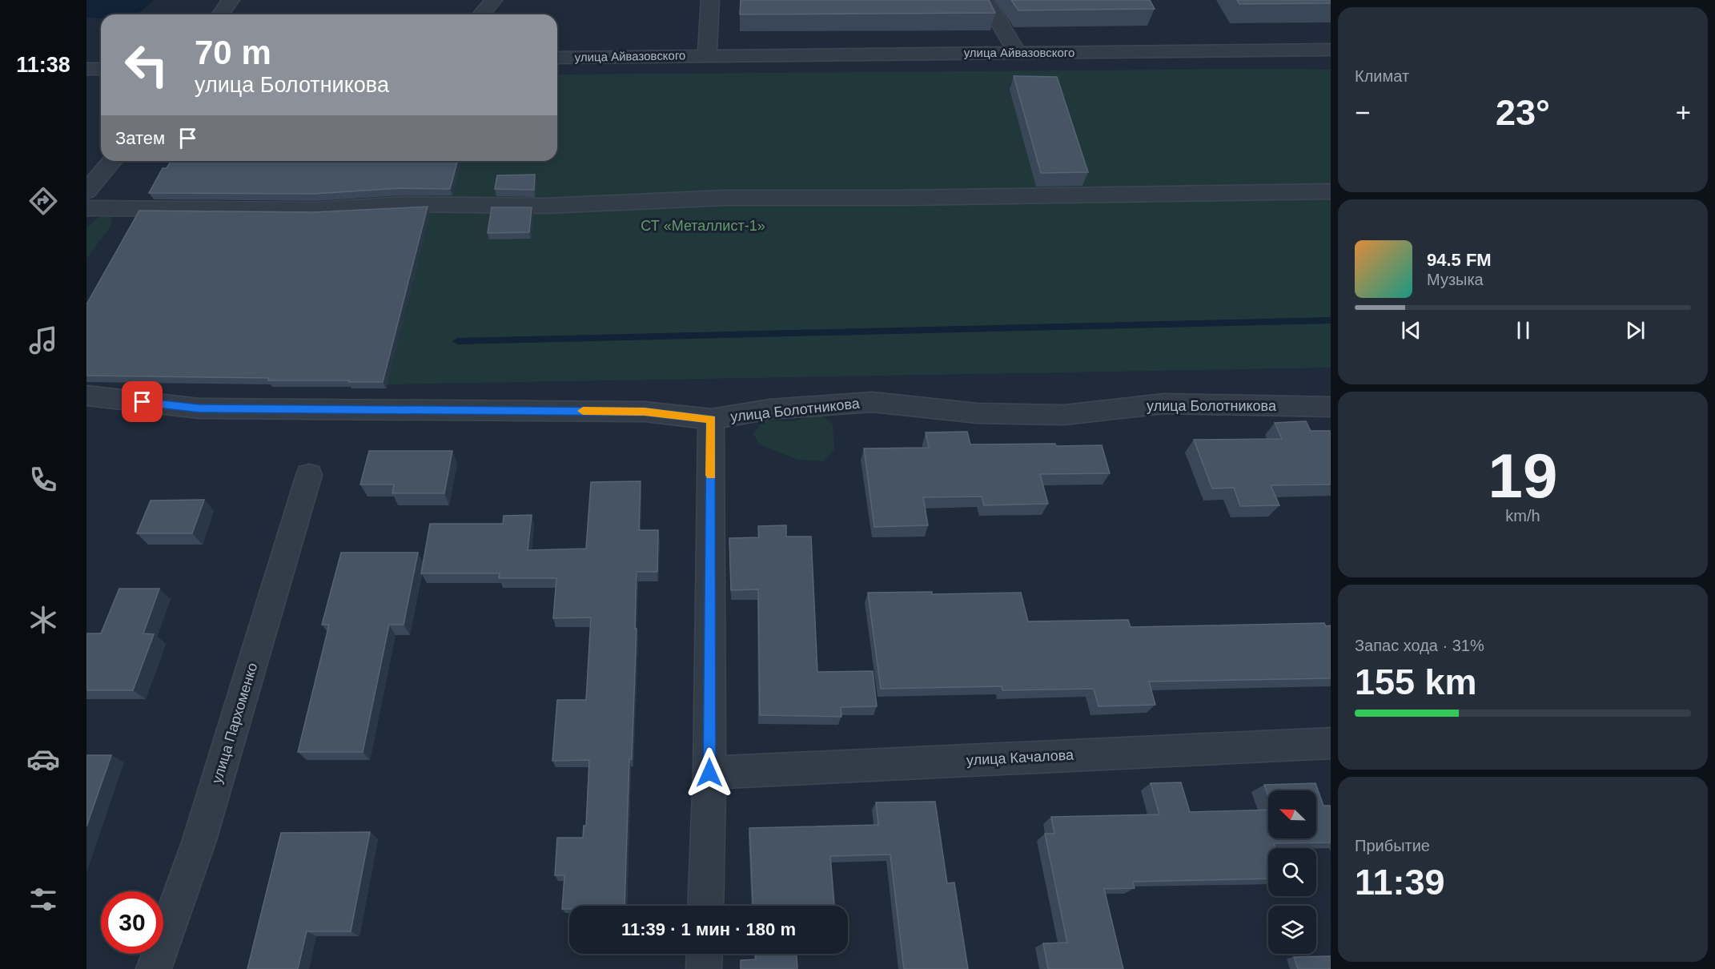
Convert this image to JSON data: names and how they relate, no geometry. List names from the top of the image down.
{
  "streets": {
    "street": [
      "улица Айвазовского",
      "улица Болотникова",
      "улица Пархоменко",
      "улица Качалова"
    ]
  },
  "parks": ["СТ «Металлист-1»"],
  "north": "top left",
  "page": {
    "tabs": "11:38",
    "tile": [
      "Климат",
      ["19", "km/h"],
      ["Запас хода · 31%", "155 km"],
      ["Прибытие", "11:39"]
    ],
    "turn": ["70 m", "улица Болотникова"],
    "heat": ["−", "23°", "+"],
    "then": "Затем",
    "song": ["94.5 FM", "Музыка"],
    "limit": "30",
    "trip": "11:39 · 1 мин · 180 m"
  }
}
